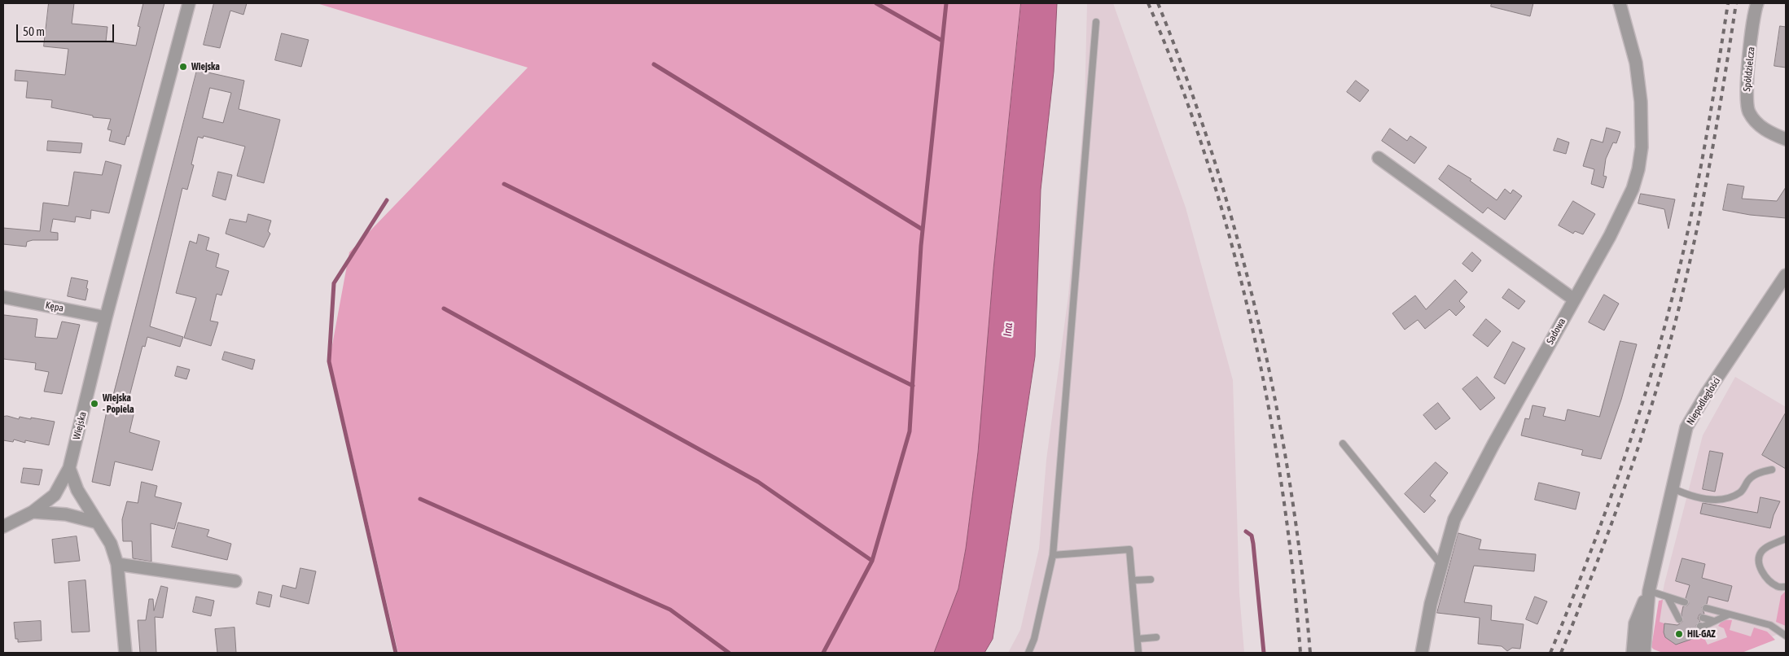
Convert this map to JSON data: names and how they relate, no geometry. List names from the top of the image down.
{
  "streets": {
    "street": [
      "Spółdzielcza",
      "Kępa",
      "Sadowa",
      "Niepodległości",
      "Wiejska"
    ]
  },
  "crossings": [
    ["Kępa", "Wiejska"]
  ],
  "water": ["Ina"],
  "places": ["Wiejska", "Wiejska - Popiela", "HIL-GAZ"],
  "scale_bar": "50 m"
}
